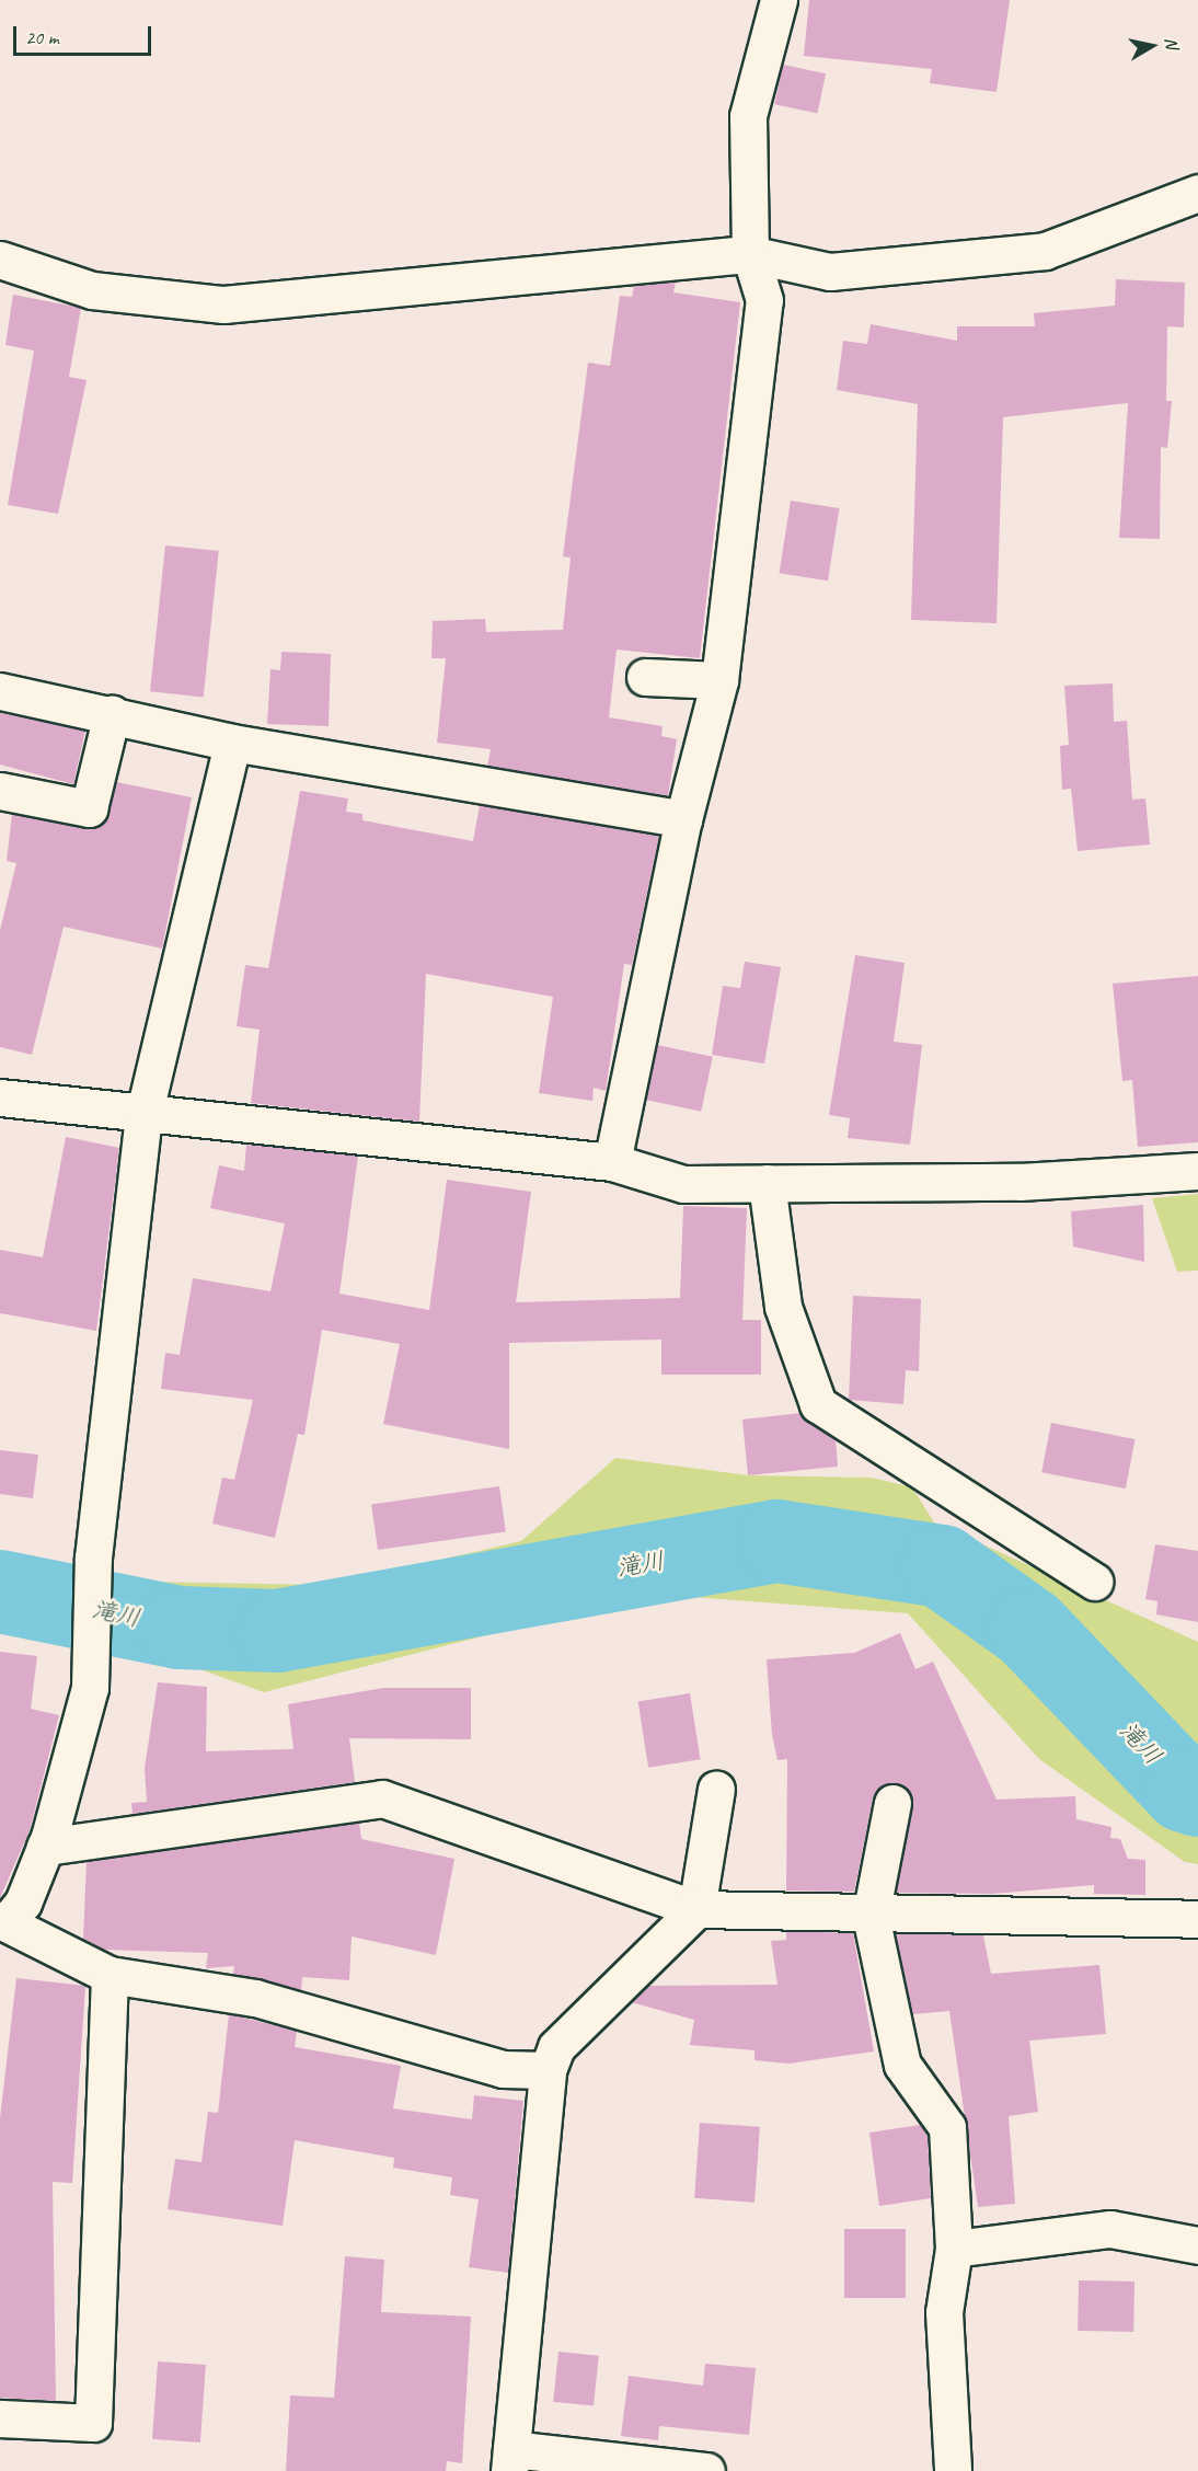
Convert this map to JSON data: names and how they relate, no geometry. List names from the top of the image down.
{
  "water": ["滝川"],
  "scale_bar": "20 m",
  "north": "right"
}
